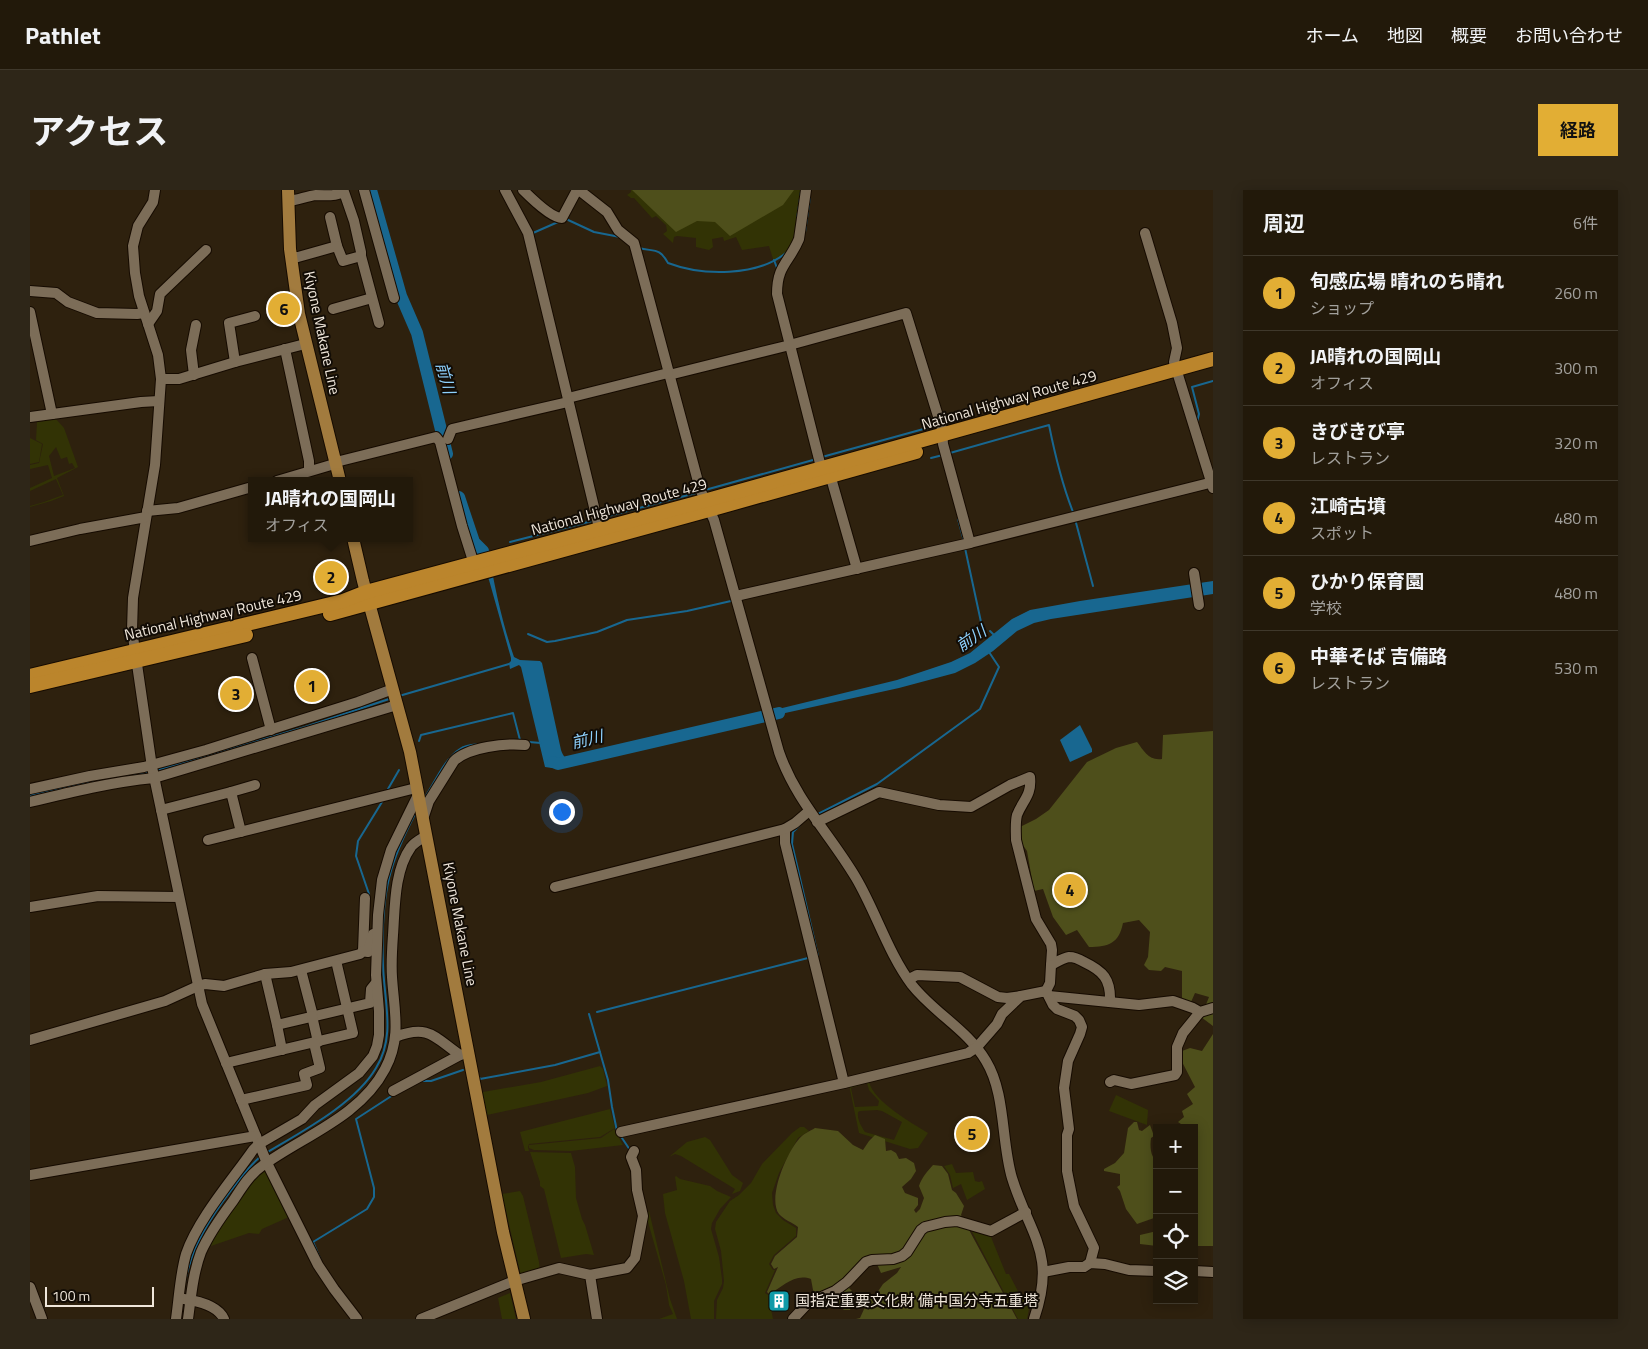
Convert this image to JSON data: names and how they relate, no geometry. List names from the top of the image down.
{
  "streets": {
    "highway": ["National Highway Route 429"],
    "main road": ["Kiyone Makane Line"]
  },
  "crossings": [
    ["Kiyone Makane Line", "National Highway Route 429"]
  ],
  "water": ["前川"],
  "places": {
    "building": ["国指定重要文化財 備中国分寺五重塔"]
  },
  "scale_bar": "100 m",
  "page": {
    "header": "Pathlet",
    "nav": [
      "ホーム",
      "地図",
      "概要",
      "お問い合わせ"
    ],
    "title": "アクセス",
    "buttons": "経路",
    "heading": ["周辺", "6件"],
    "list": [
      {
        "mark": "1",
        "name": "旬感広場 晴れのち晴れ",
        "note": "ショップ",
        "value": "260 m"
      },
      {
        "mark": "2",
        "name": "JA晴れの国岡山",
        "note": "オフィス",
        "value": "300 m"
      },
      {
        "mark": "3",
        "name": "きびきび亭",
        "note": "レストラン",
        "value": "320 m"
      },
      {
        "mark": "4",
        "name": "江崎古墳",
        "note": "スポット",
        "value": "480 m"
      },
      {
        "mark": "5",
        "name": "ひかり保育園",
        "note": "学校",
        "value": "480 m"
      },
      {
        "mark": "6",
        "name": "中華そば 吉備路",
        "note": "レストラン",
        "value": "530 m"
      }
    ],
    "pins": [
      "6",
      "2",
      "1",
      "3",
      "4",
      "5"
    ],
    "popup": ["JA晴れの国岡山", "オフィス"],
    "map_buttons": ["+", "−"],
    "scale": "100 m"
  }
}
